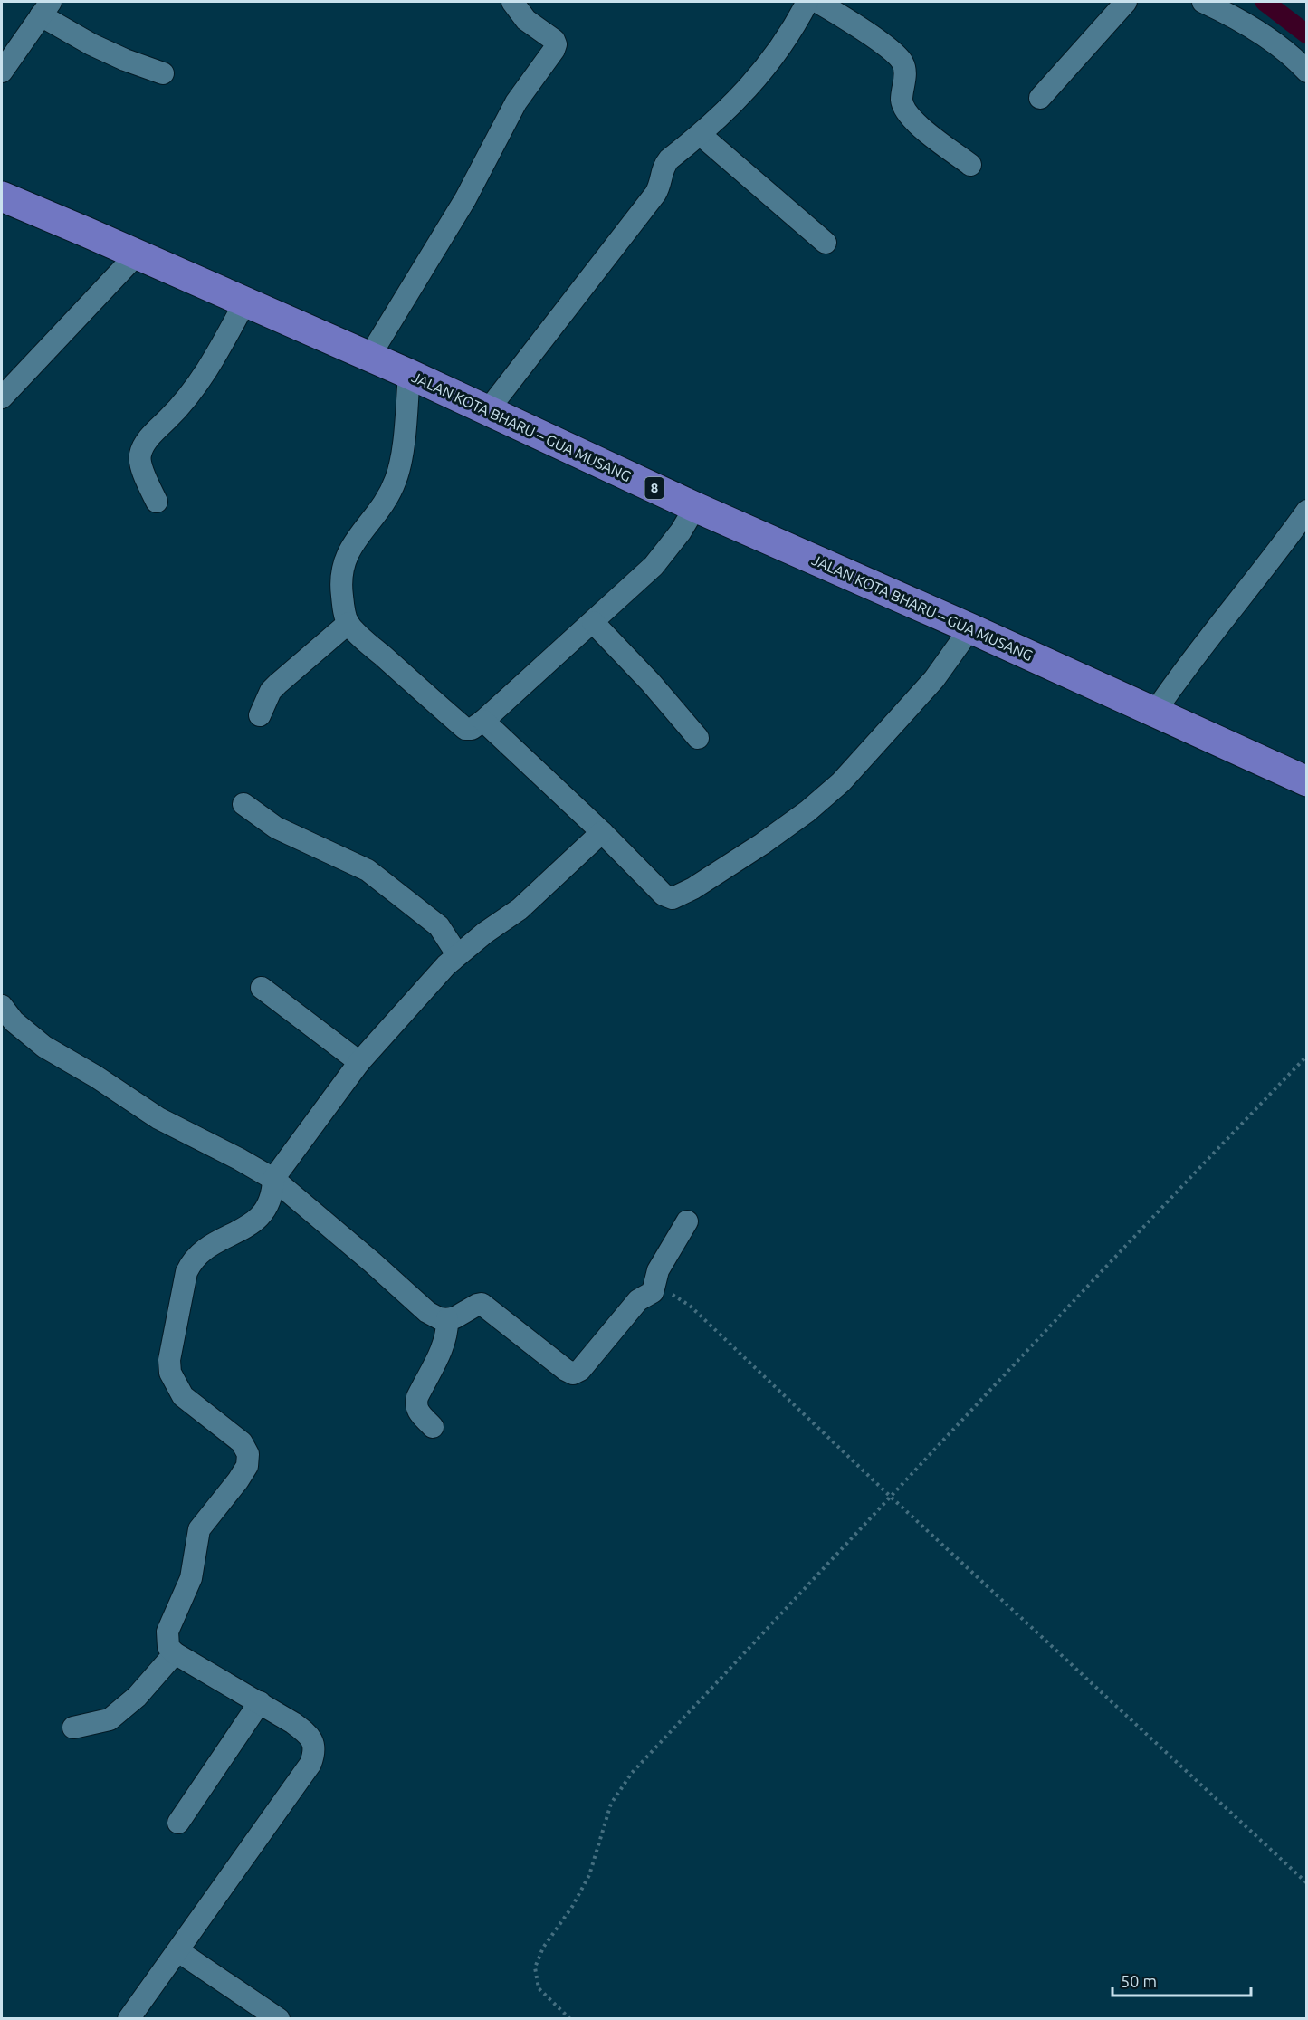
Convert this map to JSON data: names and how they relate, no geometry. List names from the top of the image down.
{
  "streets": {
    "main road": ["JALAN KOTA BHARU – GUA MUSANG", "8"]
  },
  "scale_bar": "50 m"
}
